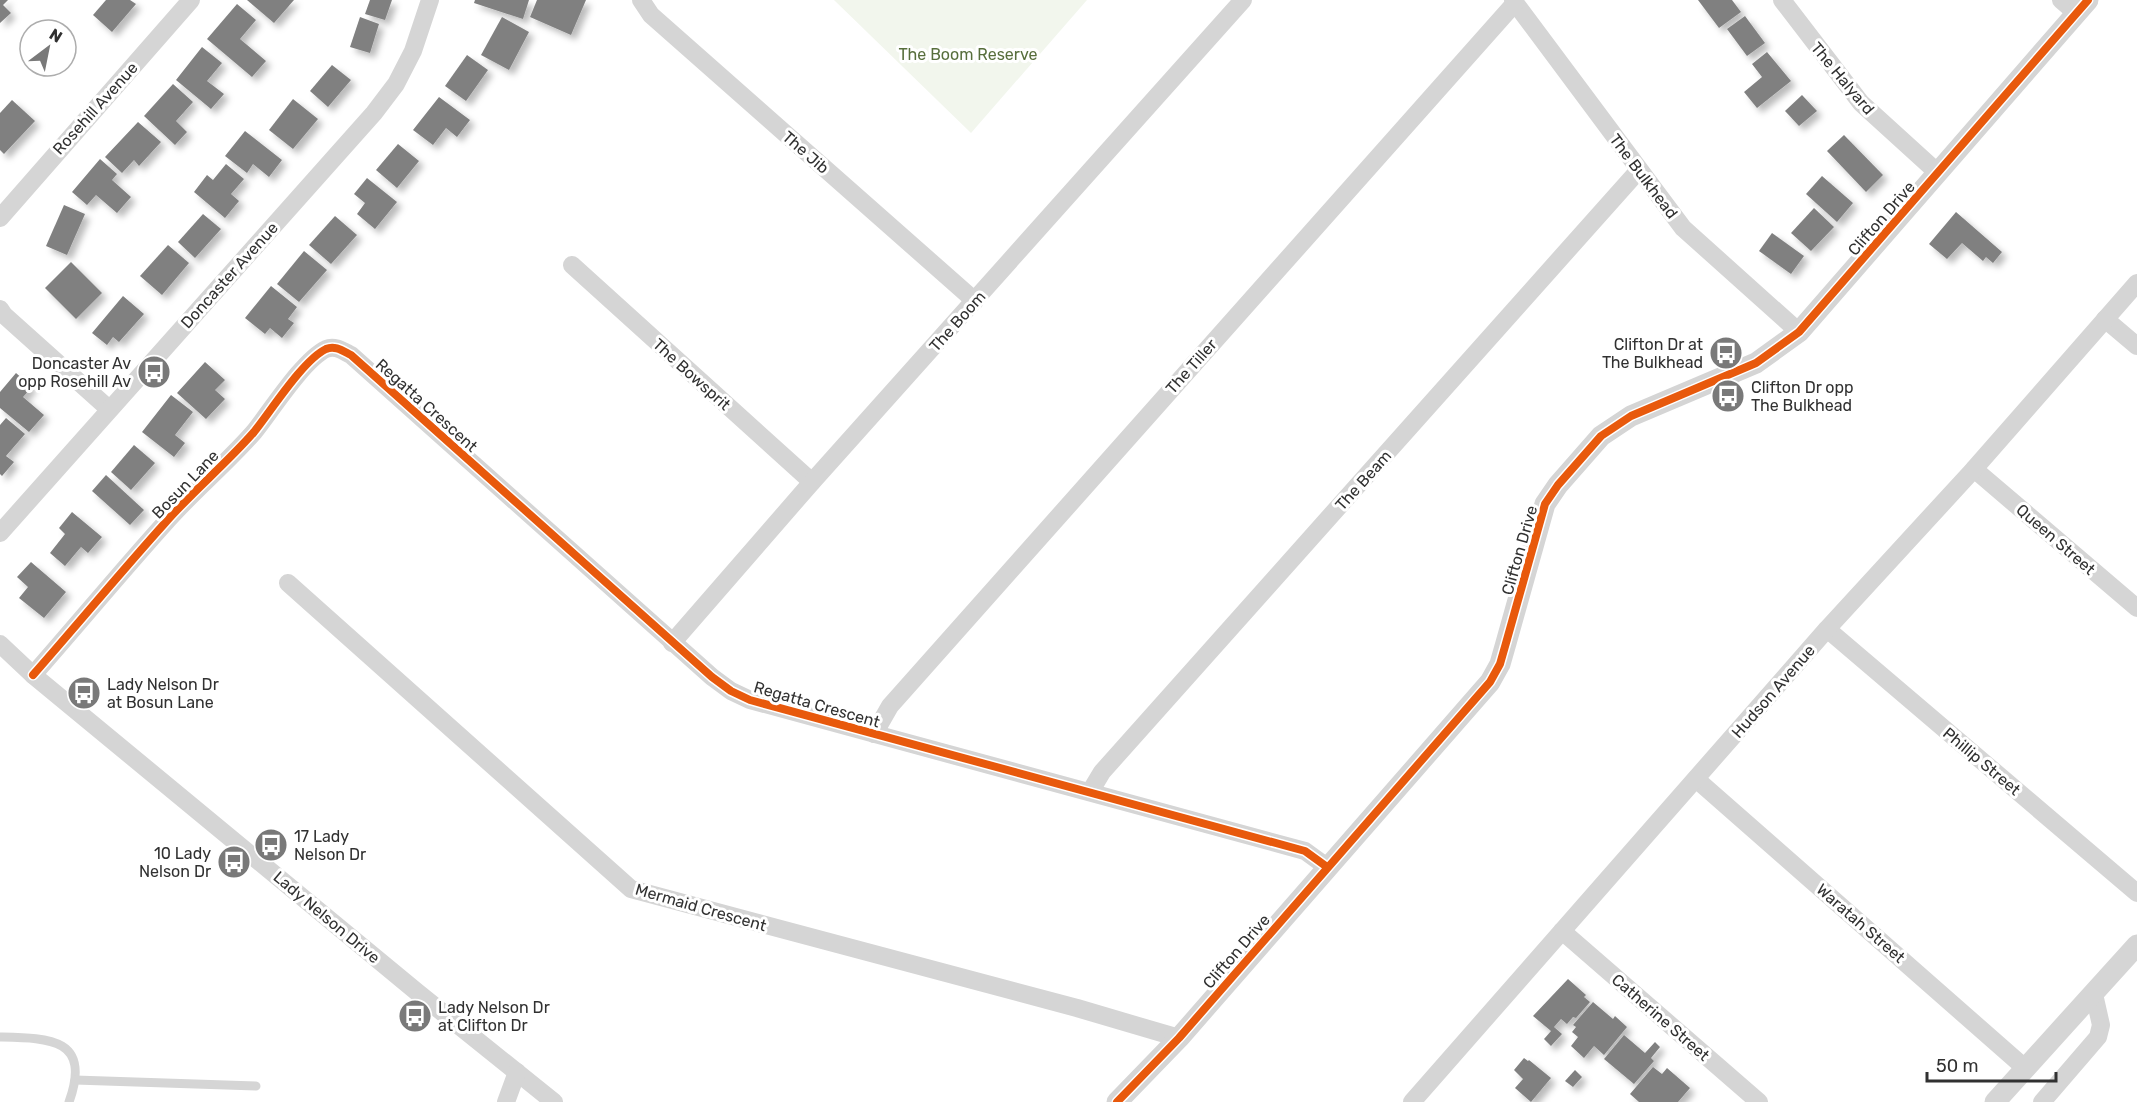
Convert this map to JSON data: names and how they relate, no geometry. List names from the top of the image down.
{
  "streets": {
    "street": [
      "The Halyard",
      "Rosehill Avenue",
      "The Jib",
      "The Bulkhead",
      "Clifton Drive",
      "Doncaster Avenue",
      "The Boom",
      "The Tiller",
      "The Bowsprit",
      "Regatta Crescent",
      "The Beam",
      "Bosun Lane",
      "Queen Street",
      "Hudson Avenue",
      "Phillip Street",
      "Mermaid Crescent",
      "Lady Nelson Drive",
      "Waratah Street",
      "Catherine Street"
    ]
  },
  "crossings": [
    ["The Halyard", "Clifton Drive"],
    ["The Jib", "The Boom"],
    ["The Bulkhead", "Clifton Drive"],
    ["The Bulkhead", "The Tiller"],
    ["The Bulkhead", "The Beam"],
    ["Clifton Drive", "Regatta Crescent"],
    ["Clifton Drive", "Mermaid Crescent"],
    ["The Boom", "The Bowsprit"],
    ["The Boom", "Regatta Crescent"],
    ["The Tiller", "Regatta Crescent"],
    ["Regatta Crescent", "The Beam"],
    ["Regatta Crescent", "Bosun Lane"],
    ["Bosun Lane", "Lady Nelson Drive"],
    ["Queen Street", "Hudson Avenue"],
    ["Hudson Avenue", "Phillip Street"],
    ["Hudson Avenue", "Waratah Street"],
    ["Hudson Avenue", "Catherine Street"]
  ],
  "parks": ["The Boom Reserve"],
  "places": {
    "bus stop": [
      "Clifton Dr at The Bulkhead",
      "Doncaster Av opp Rosehill Av",
      "Clifton Dr opp The Bulkhead",
      "Lady Nelson Dr at Bosun Lane",
      "17 Lady Nelson Dr",
      "10 Lady Nelson Dr",
      "Lady Nelson Dr at Clifton Dr"
    ]
  },
  "scale_bar": "50 m",
  "north": "top right"
}
